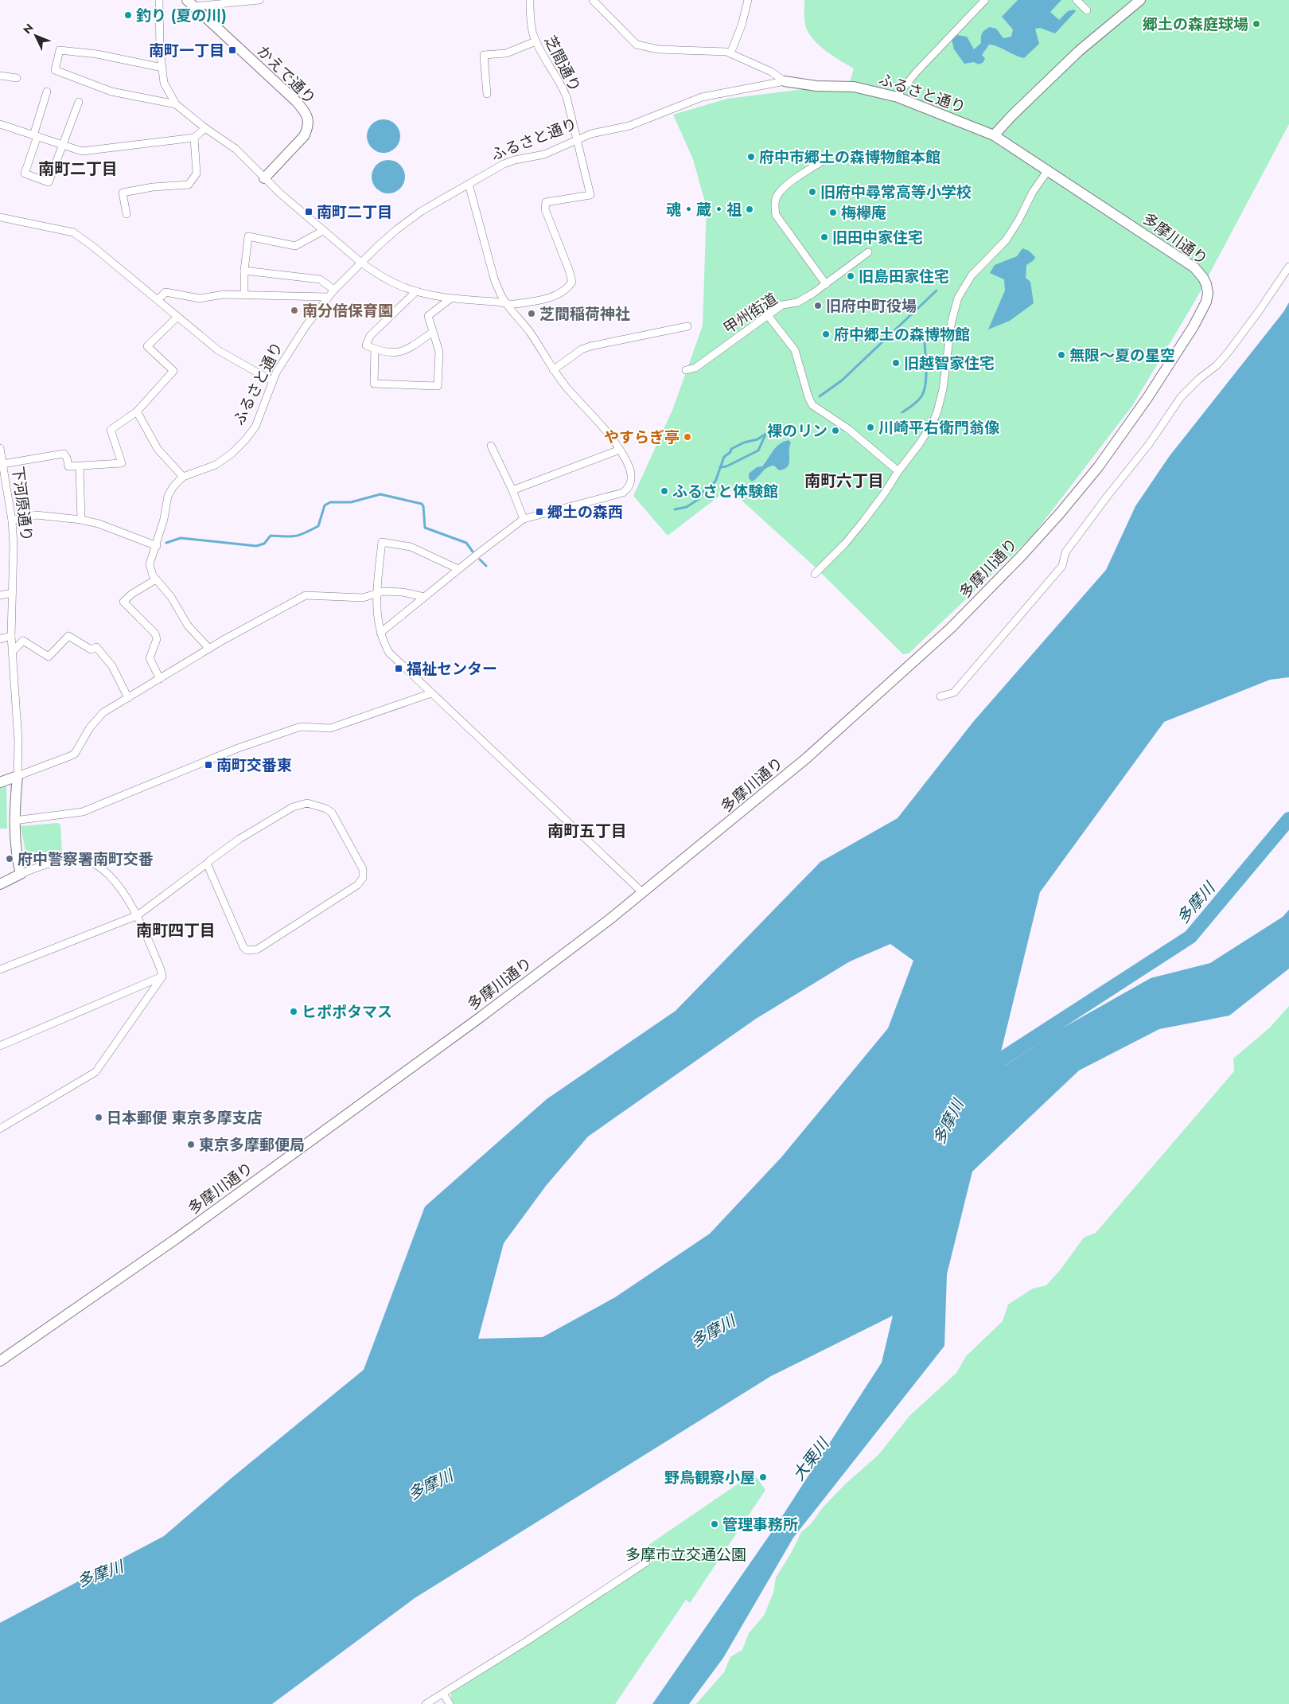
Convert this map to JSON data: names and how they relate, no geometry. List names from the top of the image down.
{
  "streets": {
    "street": [
      "芝間通り",
      "かえで通り",
      "ふるさと通り",
      "多摩川通り",
      "甲州街道",
      "下河原通り"
    ]
  },
  "crossings": [
    ["芝間通り", "ふるさと通り"],
    ["ふるさと通り", "多摩川通り"]
  ],
  "districts": [
    "南町二丁目",
    "南町六丁目",
    "南町五丁目",
    "南町四丁目"
  ],
  "water": ["多摩川", "大栗川"],
  "parks": ["多摩市立交通公園"],
  "places": {
    "other": [
      "釣り (夏の川)",
      "郷土の森庭球場",
      "府中市郷土の森博物館本館",
      "旧府中尋常高等小学校",
      "魂・蔵・祖",
      "梅欅庵",
      "旧田中家住宅",
      "旧島田家住宅",
      "旧府中町役場",
      "南分倍保育園",
      "芝間稲荷神社",
      "府中郷土の森博物館",
      "無限～夏の星空",
      "旧越智家住宅",
      "川崎平右衛門翁像",
      "裸のリン",
      "やすらぎ亭",
      "ふるさと体験館",
      "府中警察署南町交番",
      "ヒポポタマス",
      "日本郵便 東京多摩支店",
      "東京多摩郵便局",
      "野鳥観察小屋",
      "管理事務所"
    ],
    "transit": [
      "南町一丁目",
      "南町二丁目",
      "郷土の森西",
      "福祉センター",
      "南町交番東"
    ]
  },
  "north": "top left"
}
